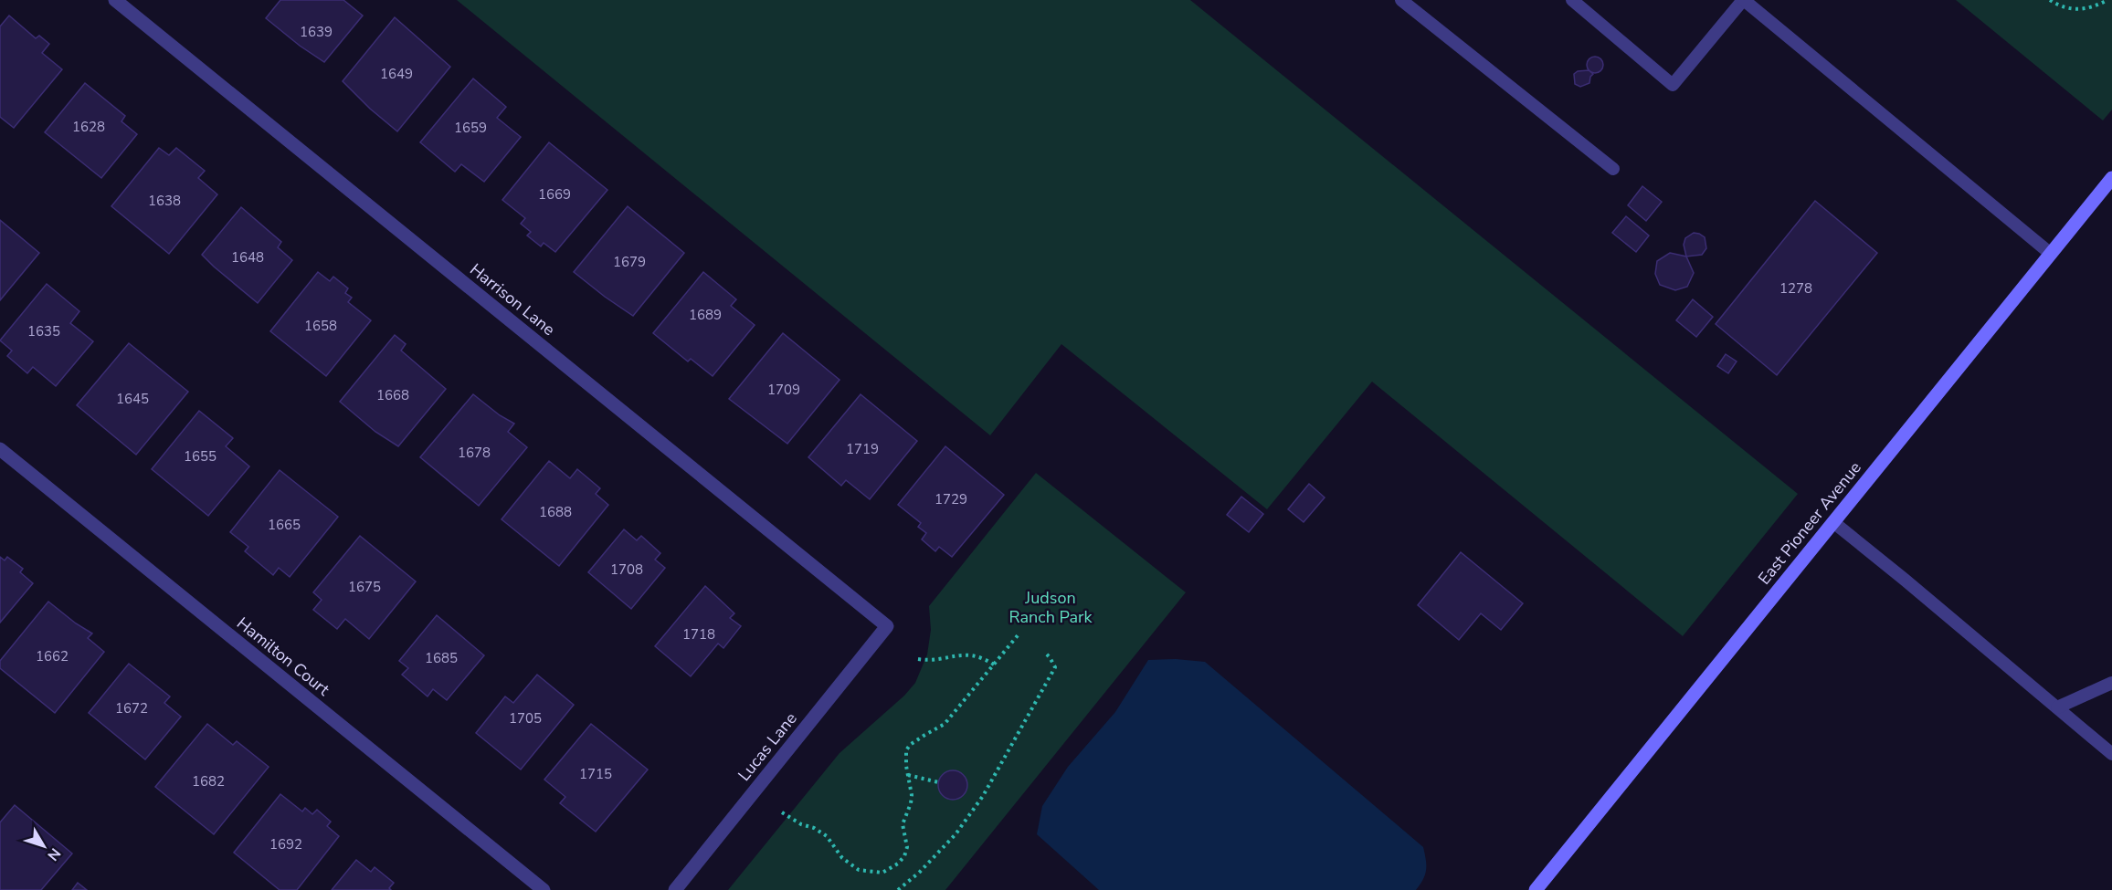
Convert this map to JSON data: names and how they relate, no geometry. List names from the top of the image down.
{
  "streets": {
    "street": [
      "Harrison Lane",
      "East Pioneer Avenue",
      "Hamilton Court",
      "Lucas Lane"
    ]
  },
  "crossings": [
    ["Harrison Lane", "Lucas Lane"]
  ],
  "parks": ["Judson Ranch Park"],
  "house_numbers": [
    "1639",
    "1649",
    "1628",
    "1659",
    "1669",
    "1638",
    "1648",
    "1679",
    "1278",
    "1689",
    "1658",
    "1635",
    "1709",
    "1668",
    "1645",
    "1719",
    "1678",
    "1655",
    "1729",
    "1688",
    "1665",
    "1708",
    "1675",
    "1718",
    "1662",
    "1685",
    "1672",
    "1705",
    "1715",
    "1682",
    "1692"
  ],
  "north": "bottom right"
}
